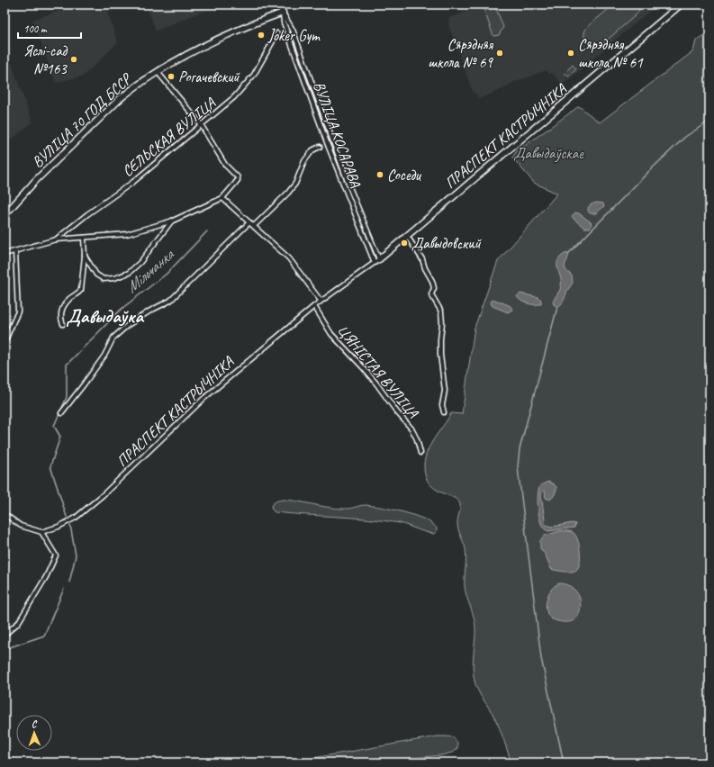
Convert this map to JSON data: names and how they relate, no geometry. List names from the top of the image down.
{
  "streets": {
    "main road": ["ВУЛІЦА 70 ГОД БССР", "ВУЛІЦА КОСАРАВА", "ПРАСПЕКТ КАСТРЫЧНІКА"],
    "street": ["СЕЛЬСКАЯ ВУЛІЦА", "ЦЯНІСТАЯ ВУЛІЦА"]
  },
  "crossings": [
    ["ВУЛІЦА 70 ГОД БССР", "ВУЛІЦА КОСАРАВА"],
    ["ВУЛІЦА КОСАРАВА", "ПРАСПЕКТ КАСТРЫЧНІКА"],
    ["ПРАСПЕКТ КАСТРЫЧНІКА", "ЦЯНІСТАЯ ВУЛІЦА"]
  ],
  "districts": ["Давыдаўка"],
  "water": ["Мільчанка"],
  "parks": ["Давыдаўскае"],
  "places": [
    "Joker Gym",
    "Сярэдняя школа № 69",
    "Сярэдняя школа № 61",
    "Яслі-сад №163",
    "Рогачевский",
    "Соседи",
    "Давыдовский"
  ],
  "scale_bar": "100 m",
  "north": "top"
}
